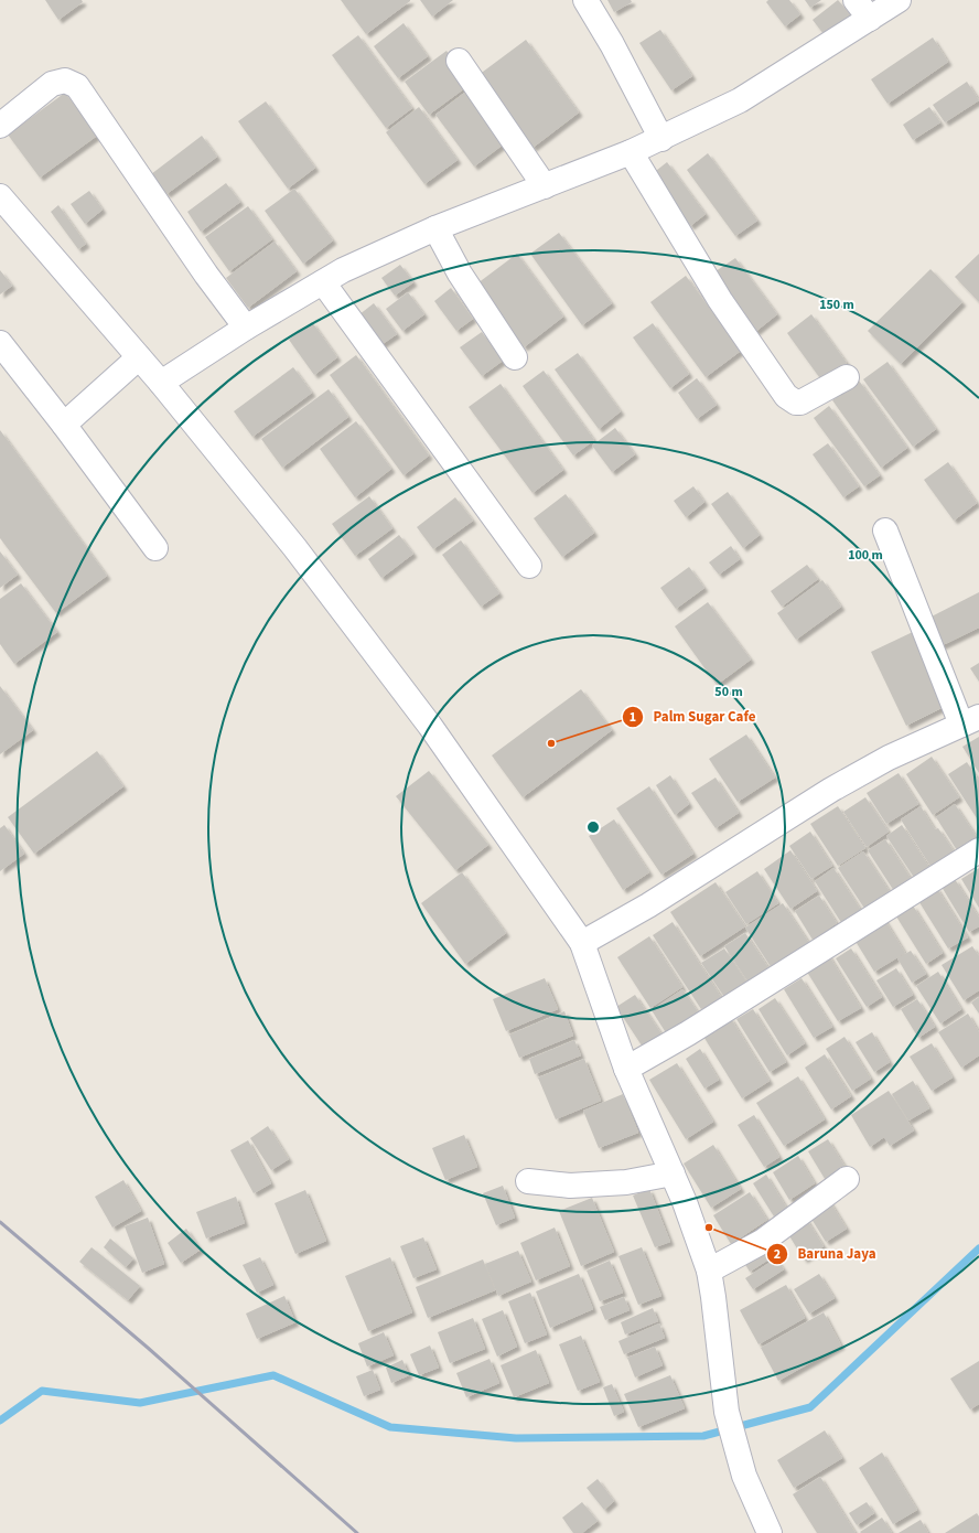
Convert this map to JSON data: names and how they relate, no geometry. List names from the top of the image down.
{
  "places": ["Palm Sugar Cafe", "Baruna Jaya"],
  "rings": ["150 m", "100 m", "50 m"]
}
